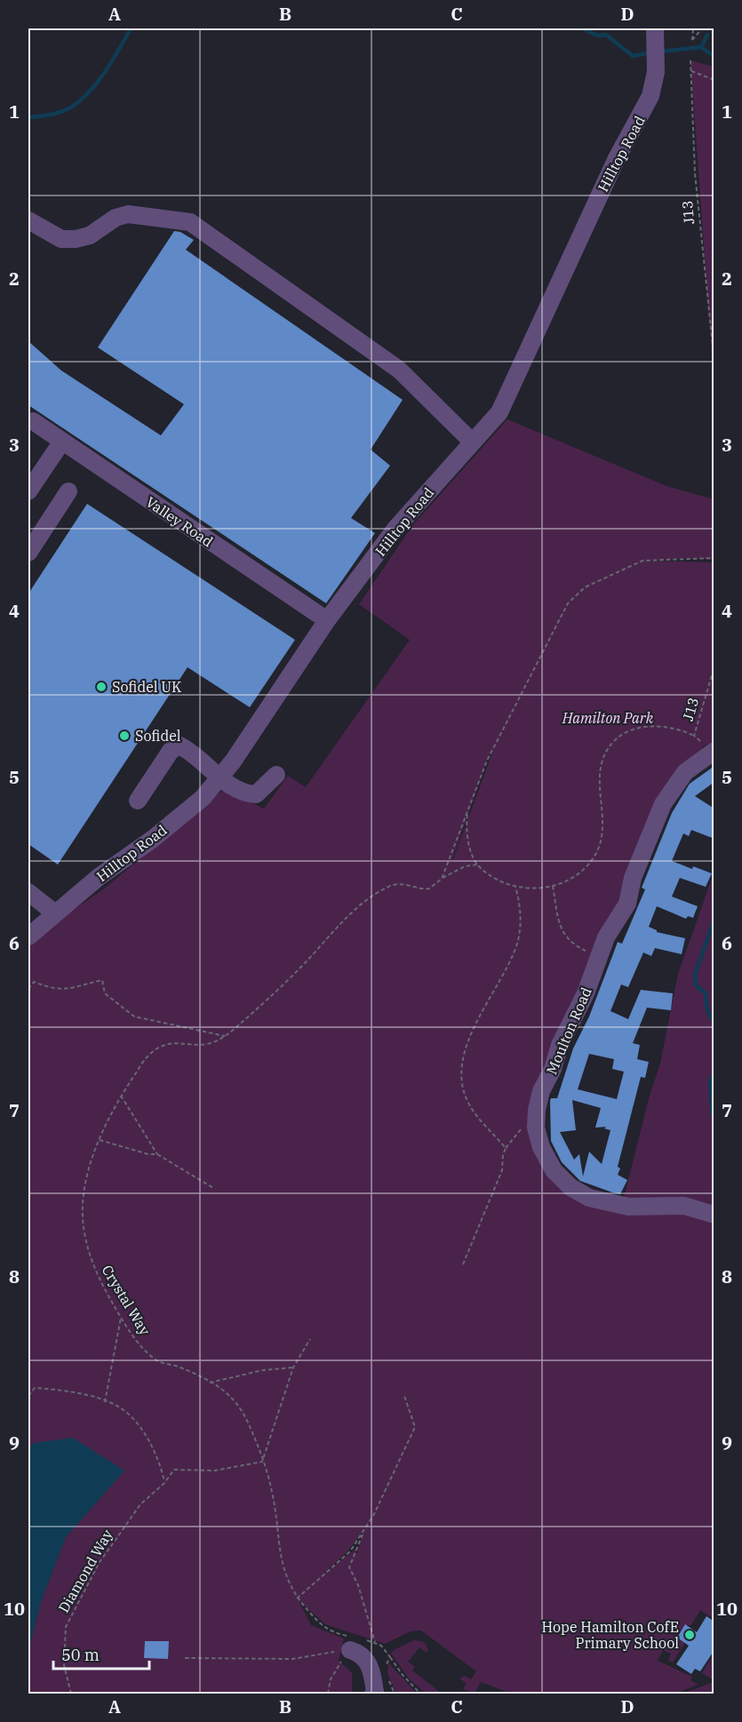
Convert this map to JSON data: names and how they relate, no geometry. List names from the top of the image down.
{
  "streets": {
    "street": ["Hilltop Road", "Valley Road", "Moulton Road"],
    "path": ["J13", "Crystal Way", "Diamond Way"]
  },
  "crossings": [
    ["Hilltop Road", "Valley Road"],
    ["J13", "Moulton Road"],
    ["Crystal Way", "Diamond Way"]
  ],
  "parks": ["Hamilton Park"],
  "places": ["Sofidel UK", "Sofidel", "Hope Hamilton CofE Primary School"],
  "scale_bar": "50 m",
  "grid": {
    "columns": [
      "A",
      "B",
      "C",
      "D"
    ],
    "rows": [
      "1",
      "2",
      "3",
      "4",
      "5",
      "6",
      "7",
      "8",
      "9",
      "10"
    ]
  }
}
